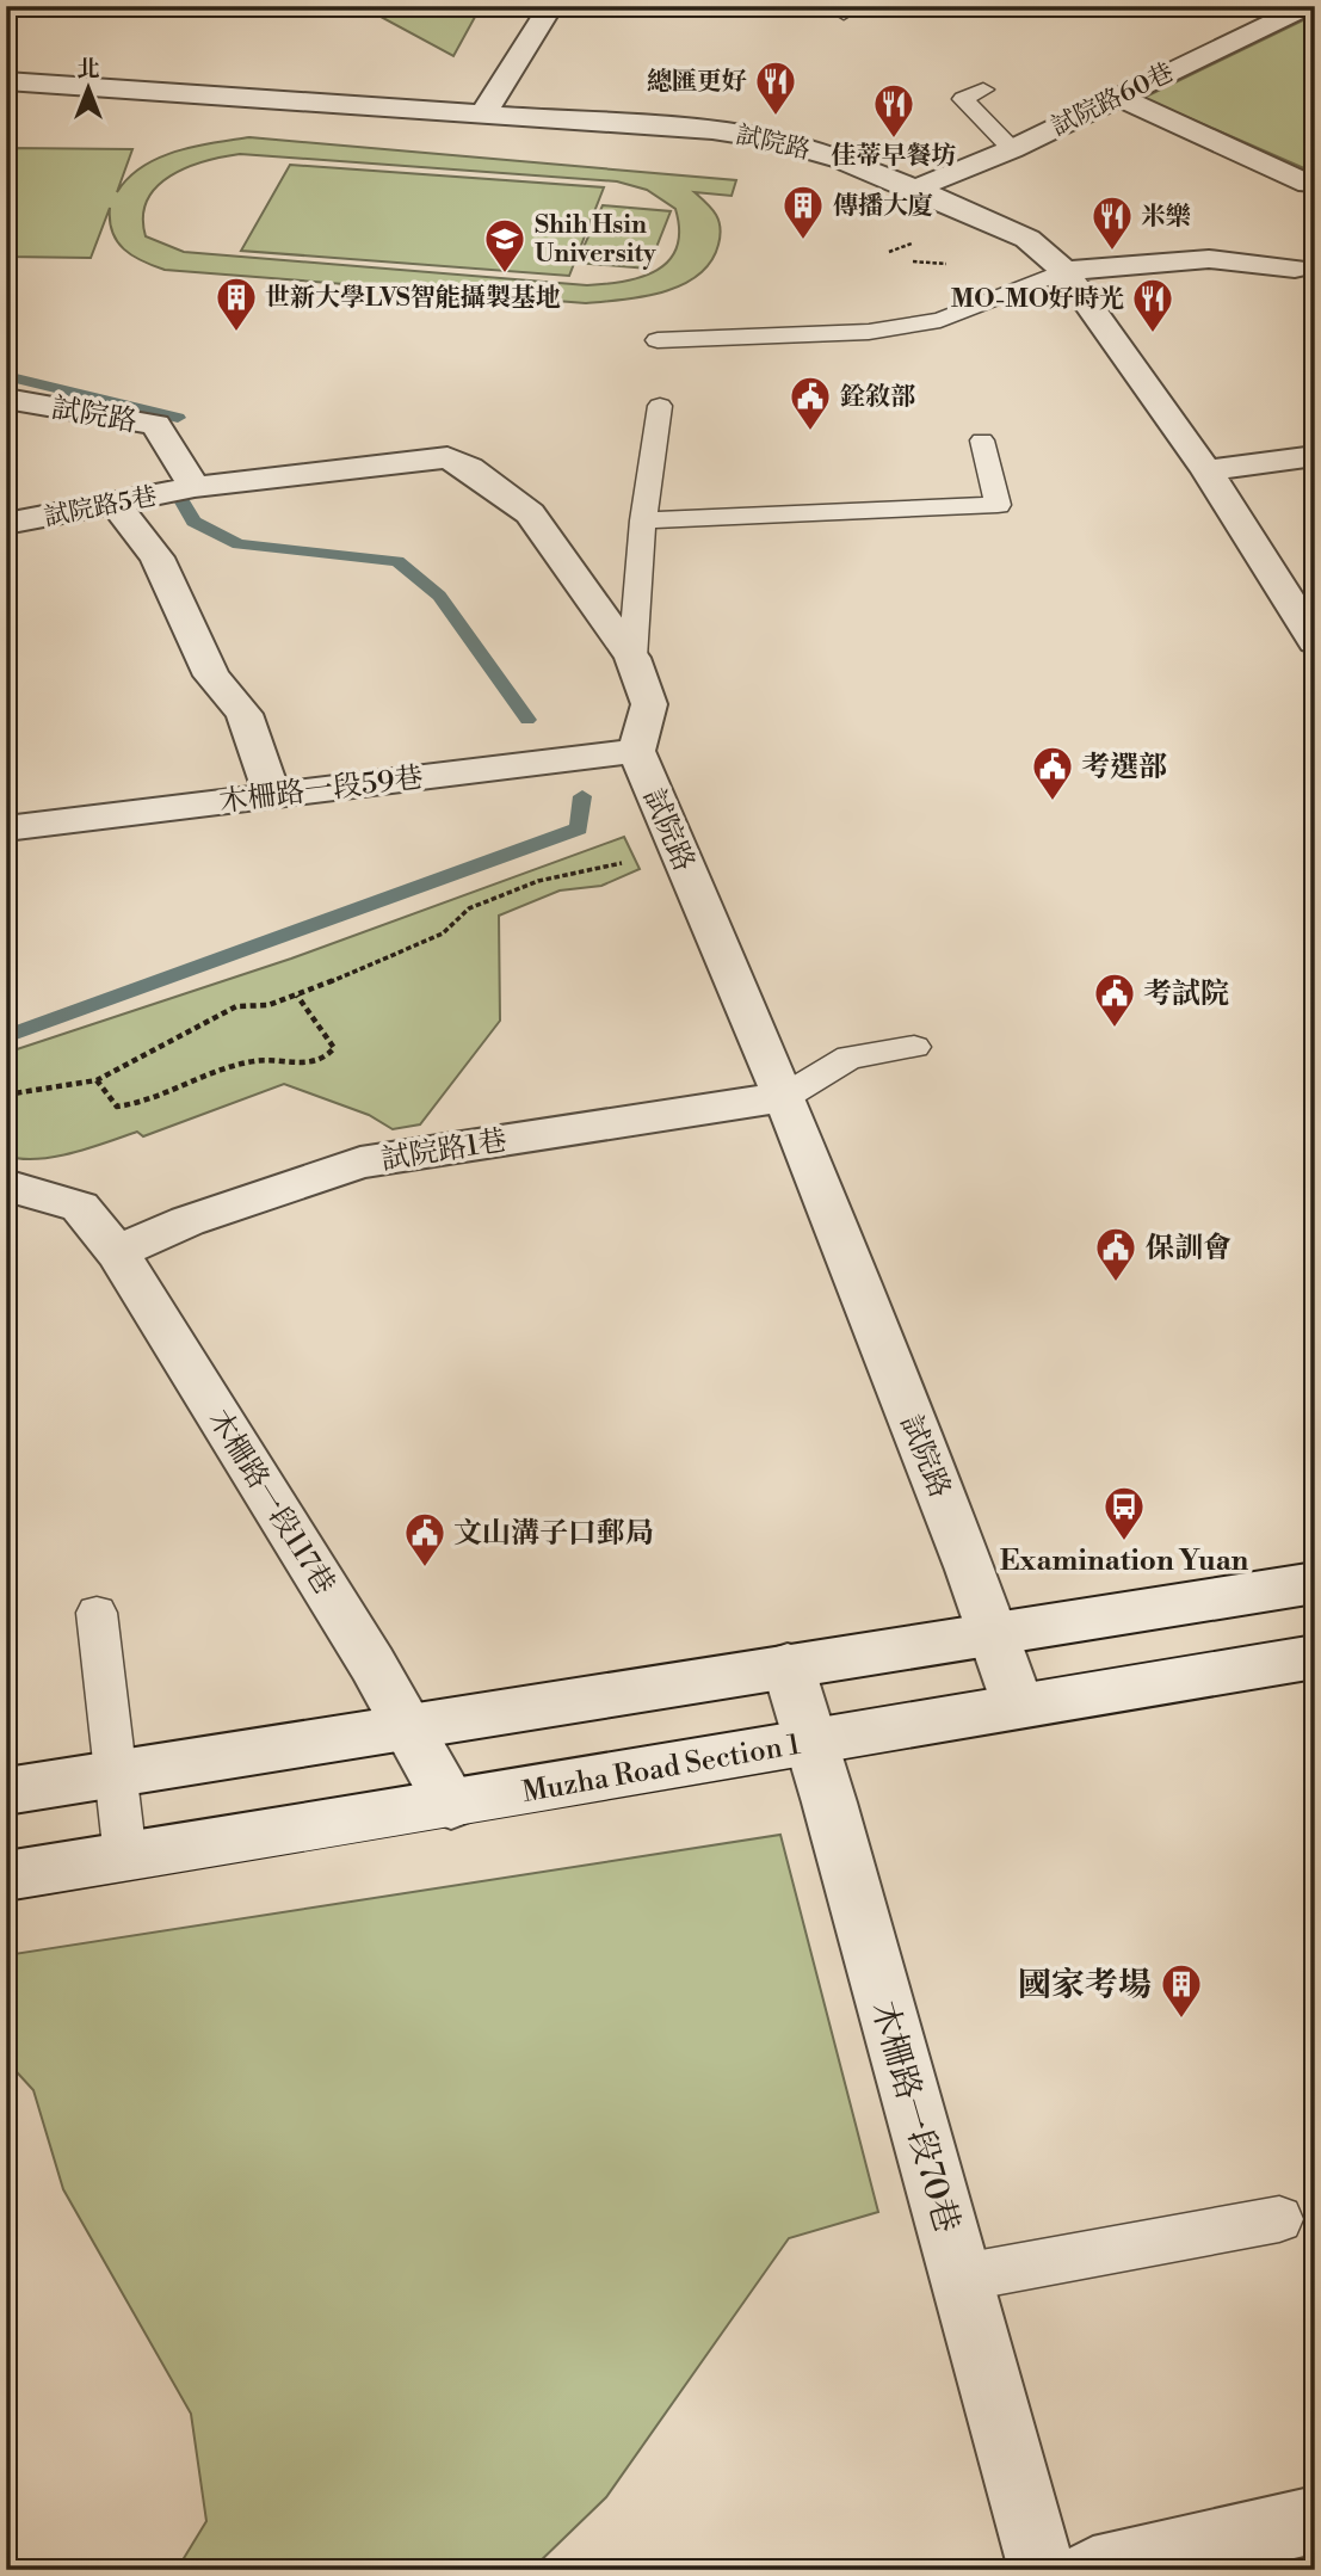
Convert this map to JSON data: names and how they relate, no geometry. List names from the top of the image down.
{
  "streets": {
    "street": [
      "試院路60巷",
      "試院路",
      "試院路5巷",
      "木柵路一段59巷",
      "試院路1巷",
      "木柵路一段117巷",
      "Muzha Road Section 1",
      "木柵路一段70巷"
    ]
  },
  "crossings": [
    ["試院路60巷", "試院路"],
    ["試院路", "試院路5巷"],
    ["試院路", "木柵路一段59巷"],
    ["試院路", "試院路1巷"],
    ["試院路", "Muzha Road Section 1"],
    ["試院路1巷", "木柵路一段117巷"],
    ["木柵路一段117巷", "Muzha Road Section 1"],
    ["Muzha Road Section 1", "木柵路一段70巷"]
  ],
  "places": {
    "restaurant": [
      "總匯更好",
      "佳蒂早餐坊",
      "米樂",
      "MO-MO好時光"
    ],
    "building": ["傳播大廈", "世新大學LVS智能攝製基地", "國家考場"],
    "school or university": ["Shih Hsin University"],
    "public building": [
      "銓敘部",
      "考選部",
      "考試院",
      "保訓會",
      "文山溝子口郵局"
    ],
    "bus stop": ["Examination Yuan"]
  },
  "north": "top"
}
